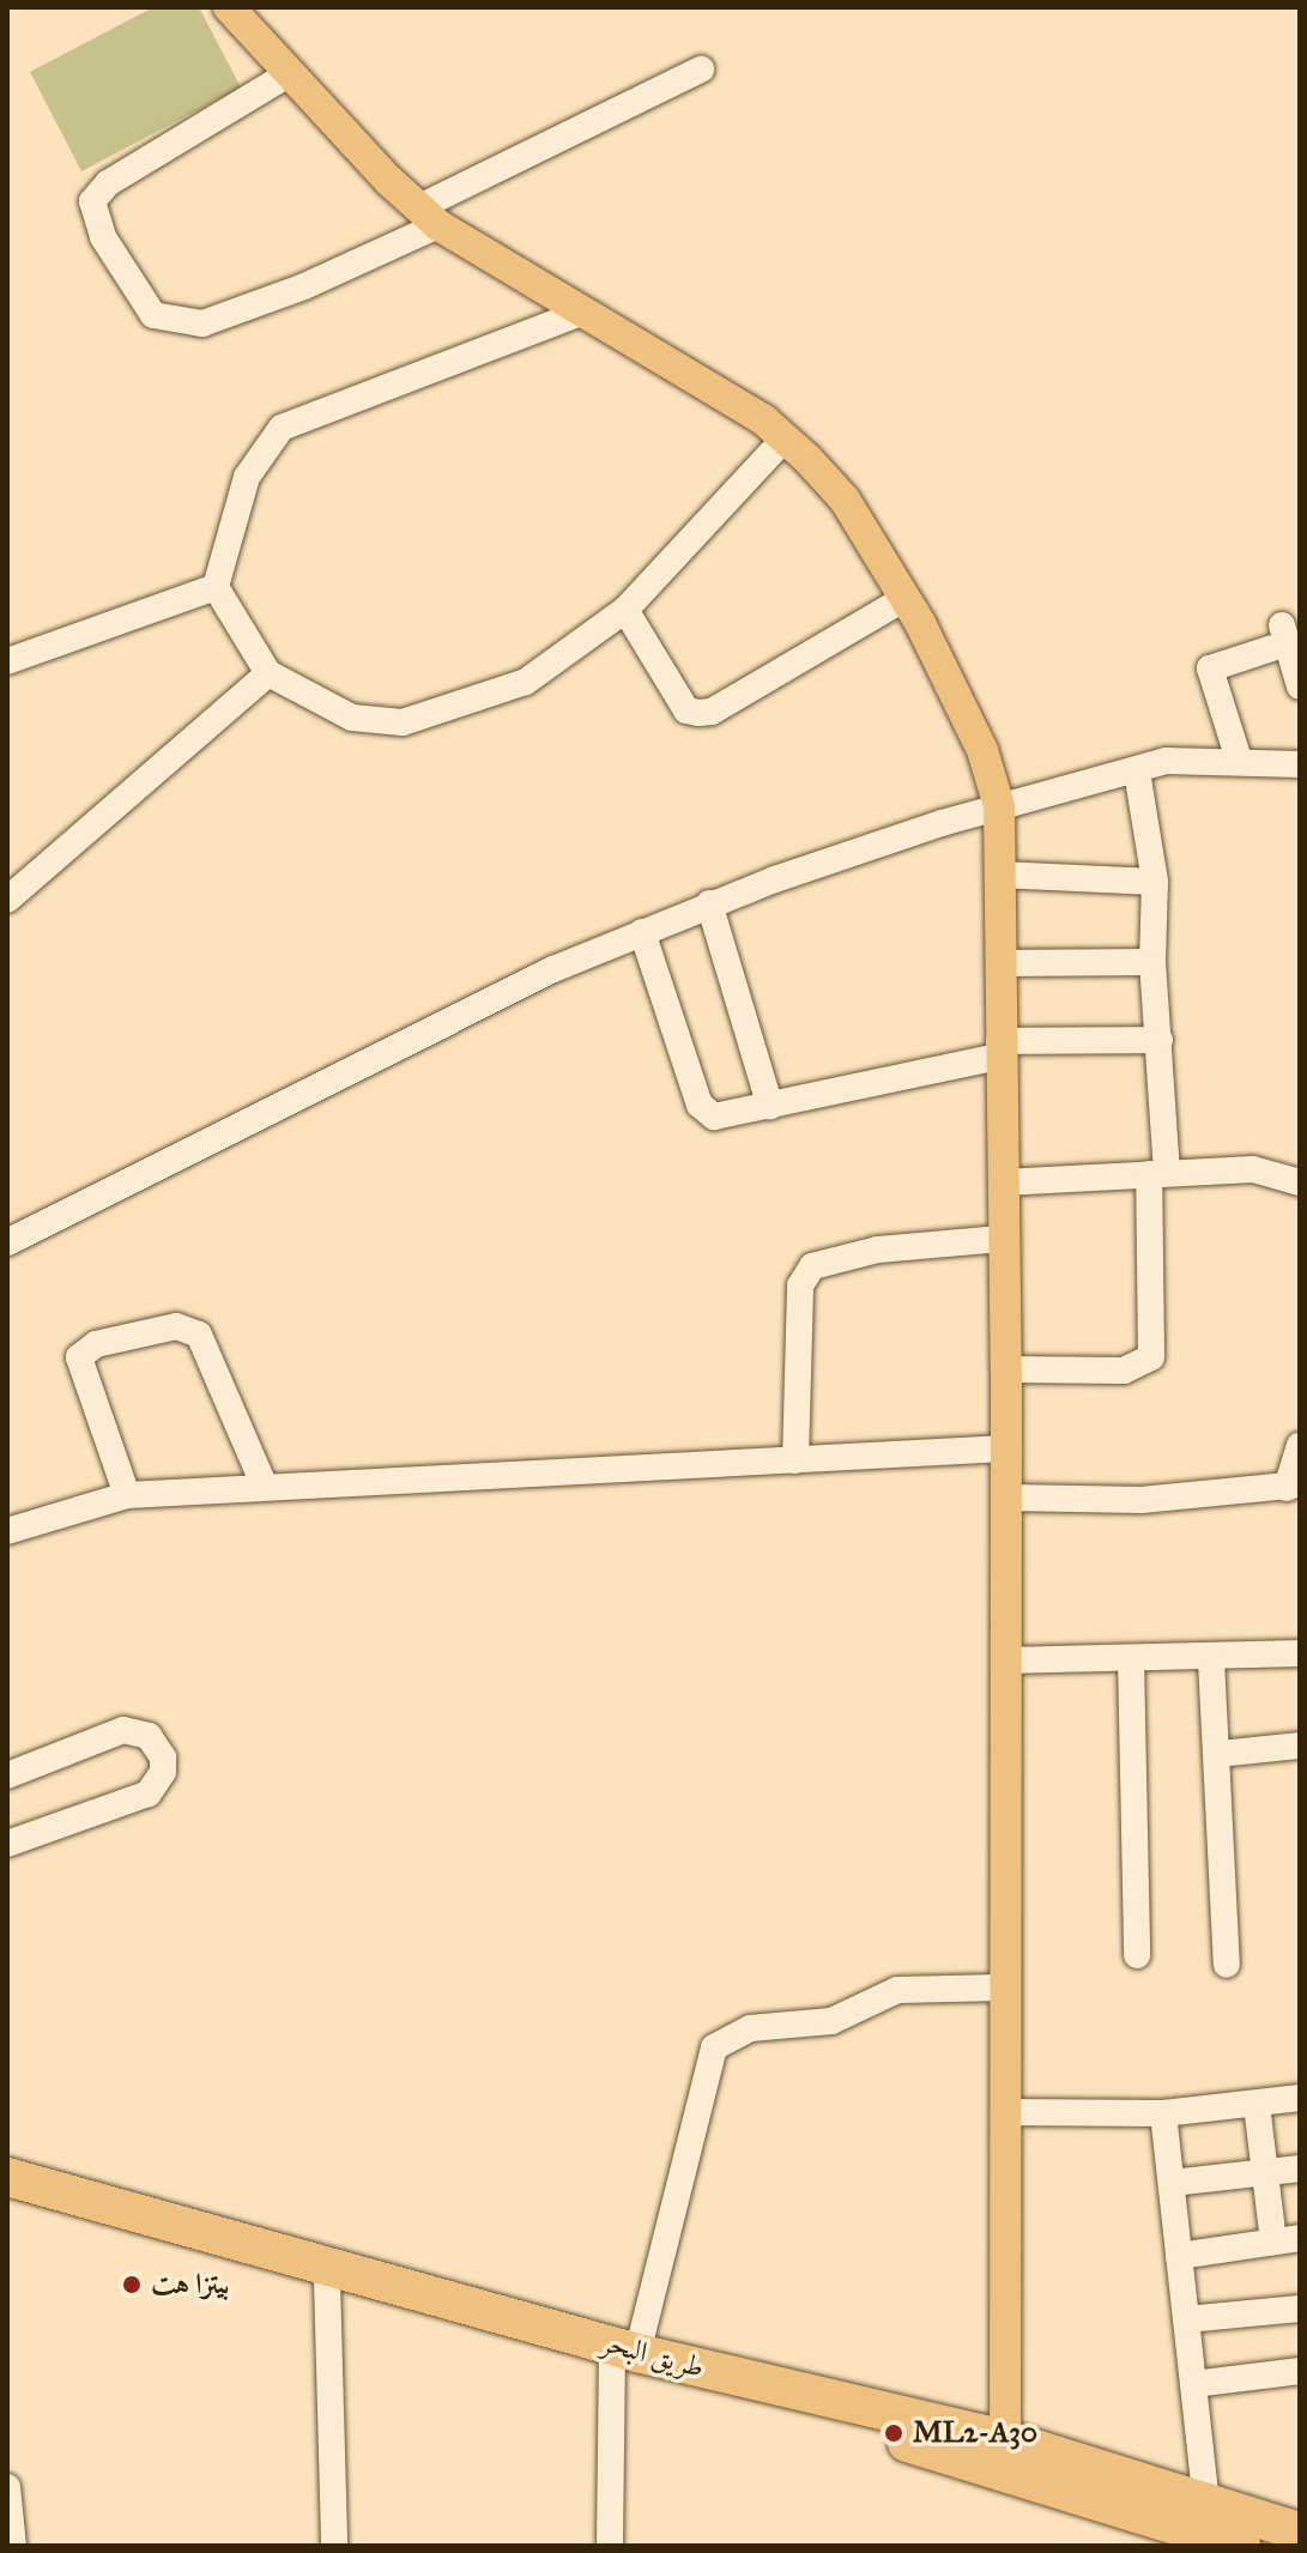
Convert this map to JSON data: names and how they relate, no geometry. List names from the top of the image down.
{
  "streets": {
    "highway": ["طريق البحر"]
  },
  "places": ["بيتزا هت", "ML2-A30"]
}
